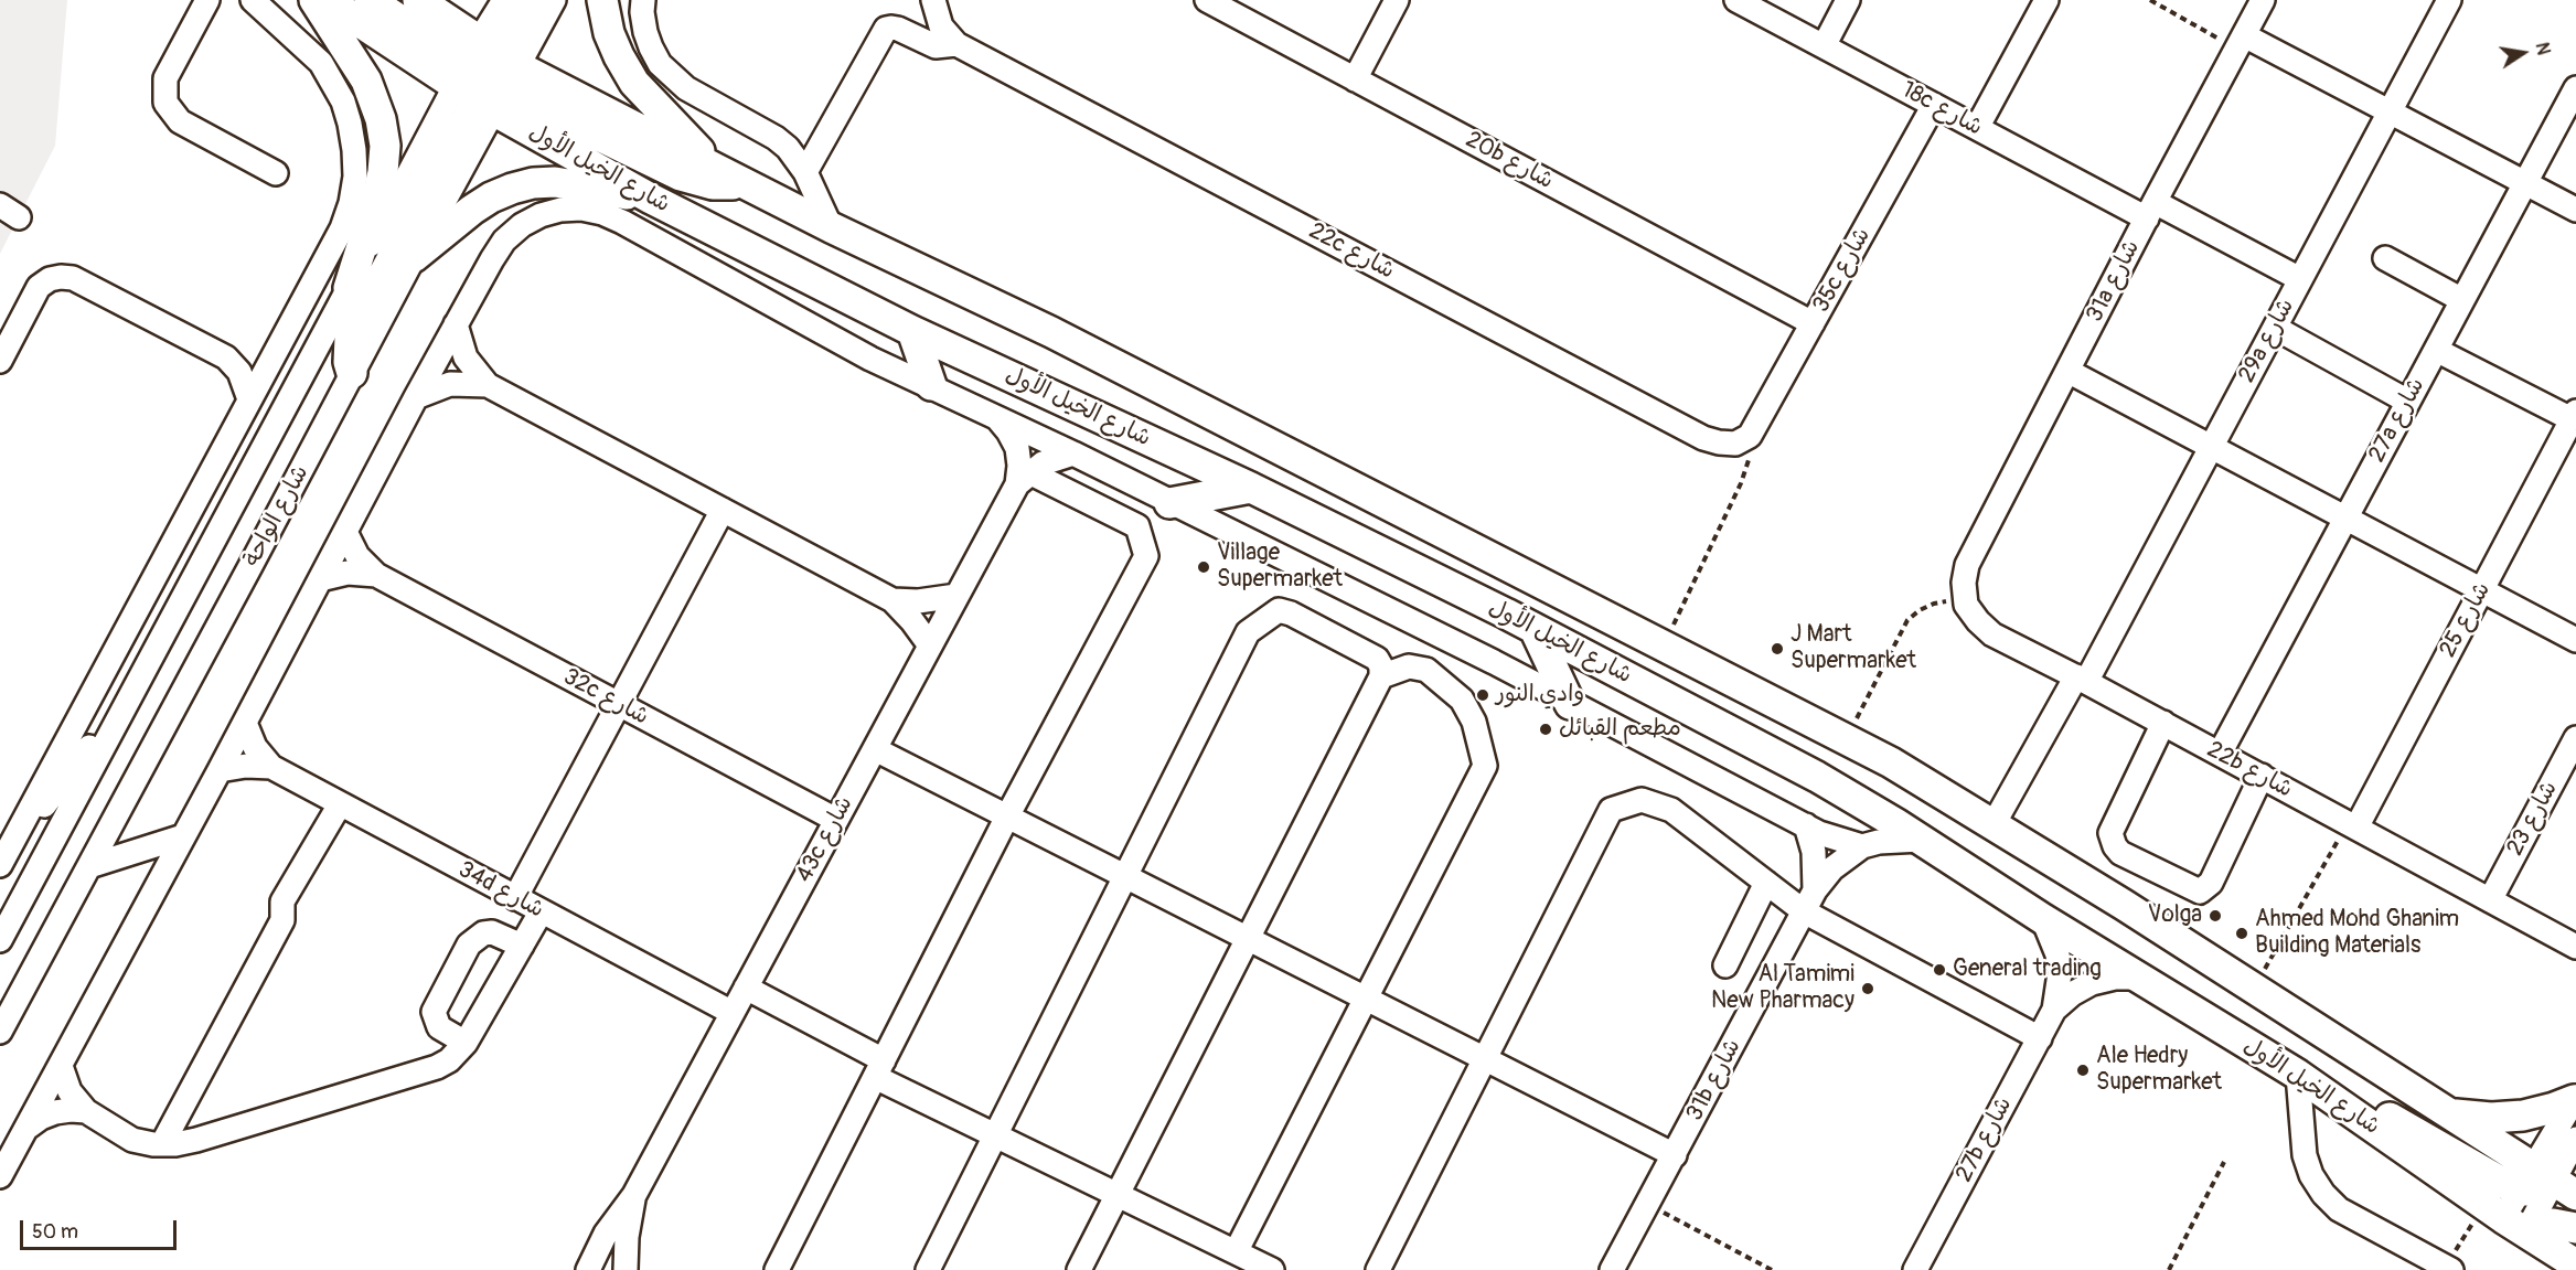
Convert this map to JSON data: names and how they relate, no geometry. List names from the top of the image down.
{
  "streets": {
    "main road": ["شارع الخيل الأول"],
    "street": [
      "18c شارع",
      "20b شارع",
      "22c شارع",
      "35c شارع",
      "31a شارع",
      "29a شارع",
      "27a شارع",
      "شارع الواحة",
      "شارع 25",
      "32c شارع",
      "22b شارع",
      "شارع 23",
      "43c شارع",
      "34d شارع",
      "31b شارع",
      "27b شارع"
    ]
  },
  "crossings": [
    ["18c شارع", "35c شارع"],
    ["18c شارع", "31a شارع"],
    ["18c شارع", "29a شارع"],
    ["20b شارع", "35c شارع"],
    ["شارع الخيل الأول", "29a شارع"],
    ["شارع الخيل الأول", "شارع الواحة"],
    ["شارع الخيل الأول", "31b شارع"],
    ["شارع الخيل الأول", "27b شارع"],
    ["22c شارع", "35c شارع"],
    ["31a شارع", "22b شارع"],
    ["29a شارع", "22b شارع"],
    ["27a شارع", "22b شارع"],
    ["شارع 25", "22b شارع"],
    ["32c شارع", "43c شارع"],
    ["22b شارع", "شارع 23"],
    ["43c شارع", "34d شارع"]
  ],
  "places": [
    "Village Supermarket",
    "J Mart Supermarket",
    "وادي النور",
    "مطعم القبائل",
    "Volga",
    "Ahmed Mohd Ghanim Building Materials",
    "General trading",
    "Al Tamimi New Pharmacy",
    "Ale Hedry Supermarket"
  ],
  "scale_bar": "50 m",
  "north": "right"
}
